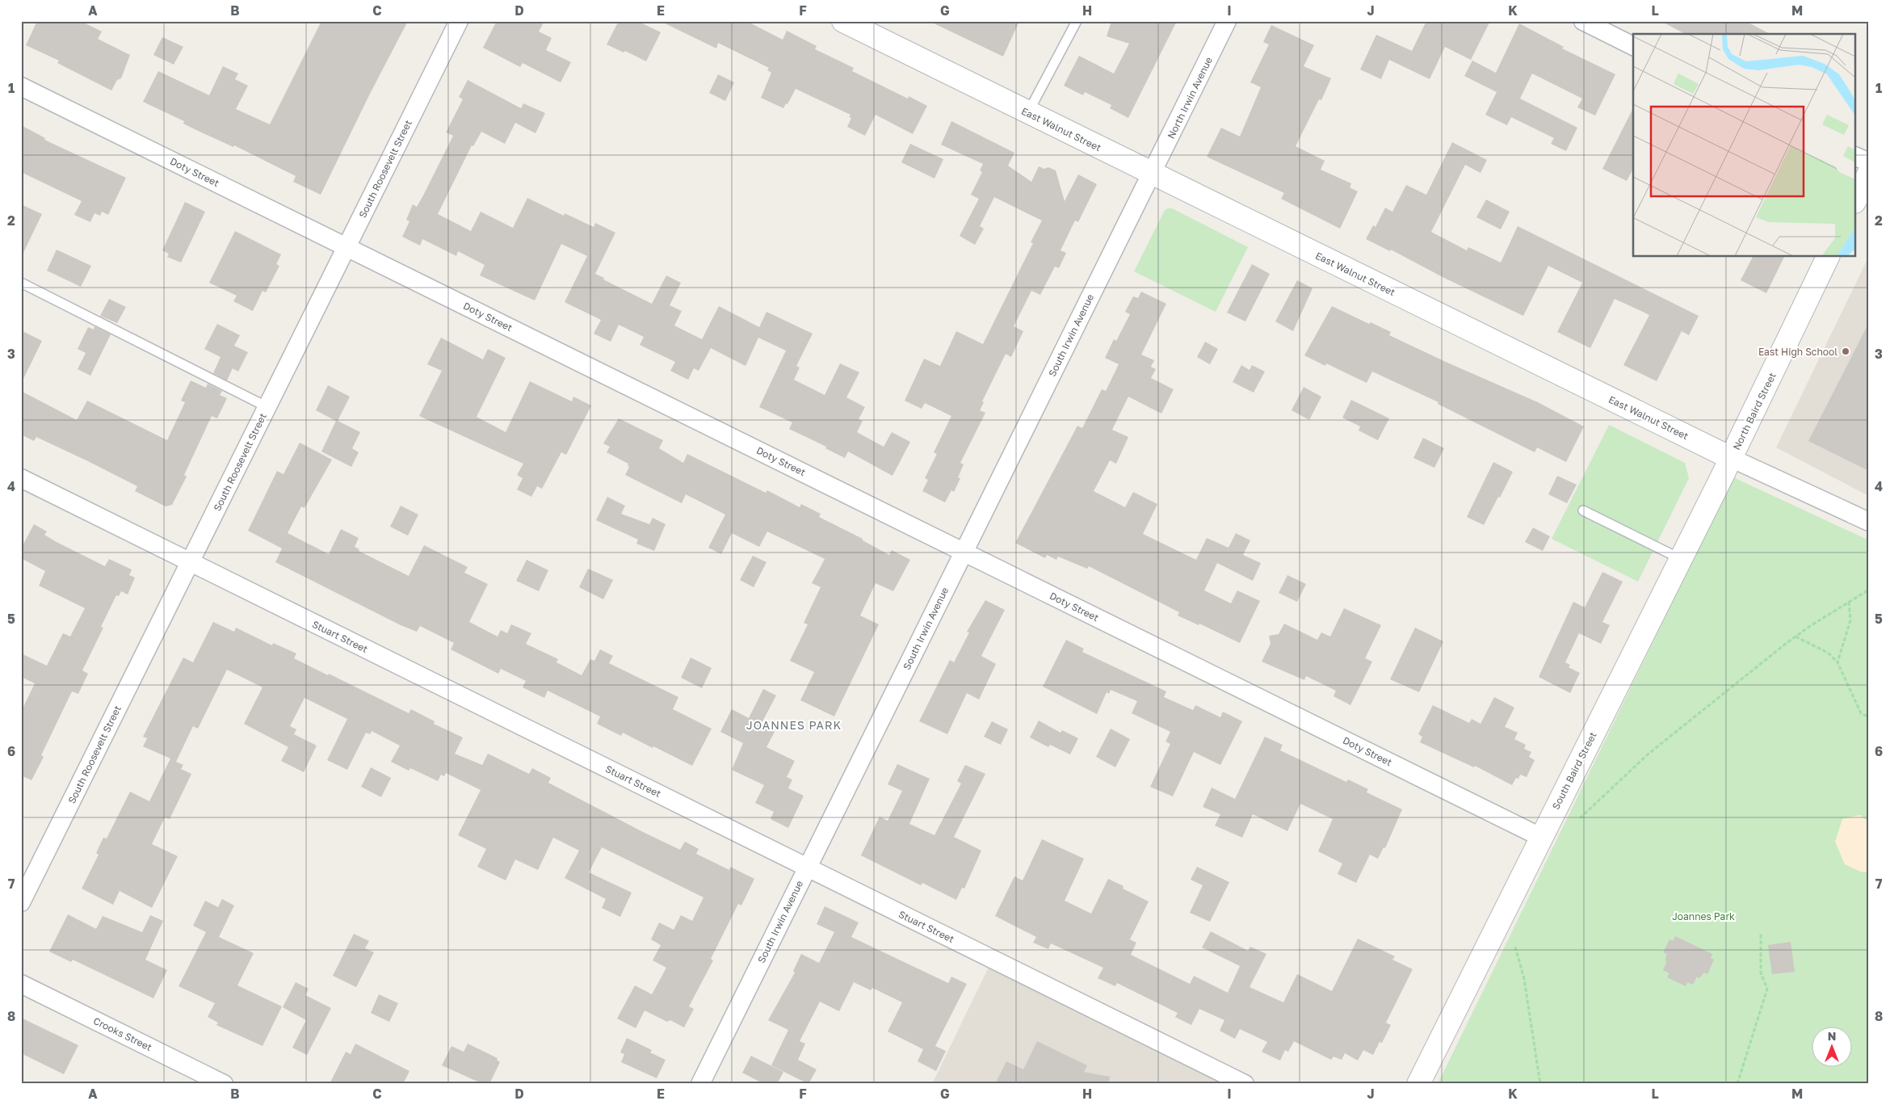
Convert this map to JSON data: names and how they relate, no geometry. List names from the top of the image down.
{
  "streets": {
    "street": [
      "North Irwin Avenue",
      "East Walnut Street",
      "South Roosevelt Street",
      "Doty Street",
      "South Irwin Avenue",
      "North Baird Street",
      "Stuart Street",
      "South Baird Street",
      "Crooks Street"
    ]
  },
  "crossings": [
    ["North Irwin Avenue", "East Walnut Street"],
    ["North Irwin Avenue", "South Irwin Avenue"],
    ["East Walnut Street", "South Irwin Avenue"],
    ["East Walnut Street", "North Baird Street"],
    ["East Walnut Street", "South Baird Street"],
    ["South Roosevelt Street", "Doty Street"],
    ["South Roosevelt Street", "Stuart Street"],
    ["Doty Street", "South Irwin Avenue"],
    ["Doty Street", "South Baird Street"],
    ["South Irwin Avenue", "Stuart Street"],
    ["North Baird Street", "South Baird Street"]
  ],
  "districts": ["JOANNES PARK"],
  "parks": ["Joannes Park"],
  "places": ["East High School"],
  "north": "top",
  "grid": {
    "columns": [
      "A",
      "B",
      "C",
      "D",
      "E",
      "F",
      "G",
      "H",
      "I",
      "J",
      "K",
      "L",
      "M"
    ],
    "rows": [
      "1",
      "2",
      "3",
      "4",
      "5",
      "6",
      "7",
      "8"
    ]
  }
}
